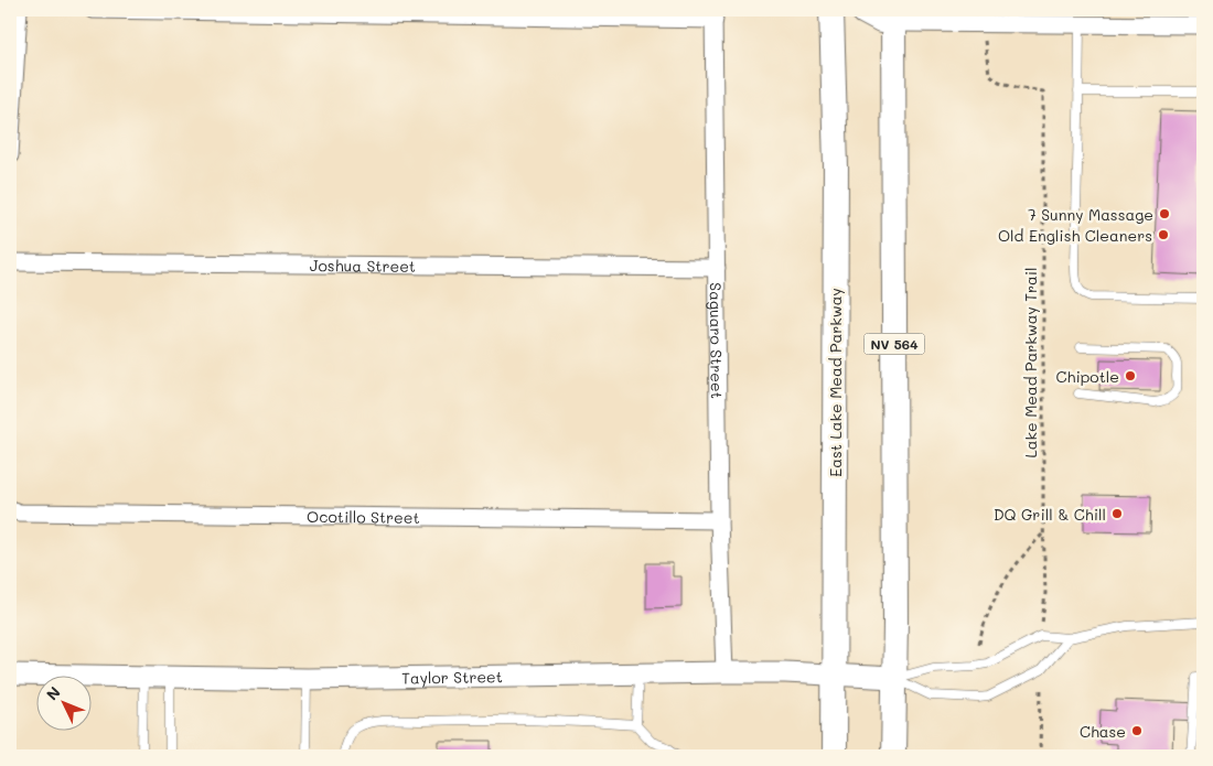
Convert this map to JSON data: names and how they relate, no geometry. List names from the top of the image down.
{
  "streets": {
    "main road": ["NV 564", "East Lake Mead Parkway"],
    "street": [
      "Joshua Street",
      "Saguaro Street",
      "Ocotillo Street",
      "Taylor Street"
    ],
    "path": ["Lake Mead Parkway Trail"]
  },
  "crossings": [
    ["Joshua Street", "Saguaro Street"],
    ["Saguaro Street", "Ocotillo Street"],
    ["Saguaro Street", "Taylor Street"],
    ["NV 564", "Taylor Street"],
    ["East Lake Mead Parkway", "Taylor Street"]
  ],
  "places": [
    "7 Sunny Massage",
    "Old English Cleaners",
    "Chipotle",
    "DQ Grill & Chill",
    "Chase"
  ],
  "north": "top left"
}
